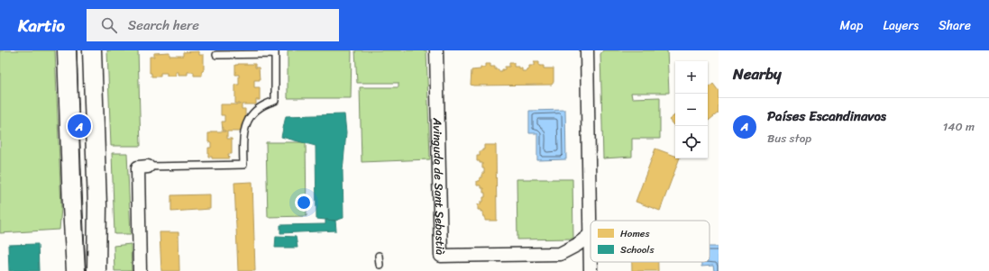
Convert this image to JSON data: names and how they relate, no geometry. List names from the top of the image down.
{
  "streets": {
    "street": ["Avinguda de Sant Sebastià"]
  },
  "legend": ["Homes", "Schools"],
  "page": {
    "header": "Kartio",
    "search": "Search here",
    "nav": ["Map", "Layers", "Share"],
    "heading": "Nearby",
    "map_buttons": ["+", "−"],
    "list": [
      {
        "mark": "A",
        "name": "Países Escandinavos",
        "note": "Bus stop",
        "value": "140 m"
      }
    ],
    "pins": "A"
  }
}
